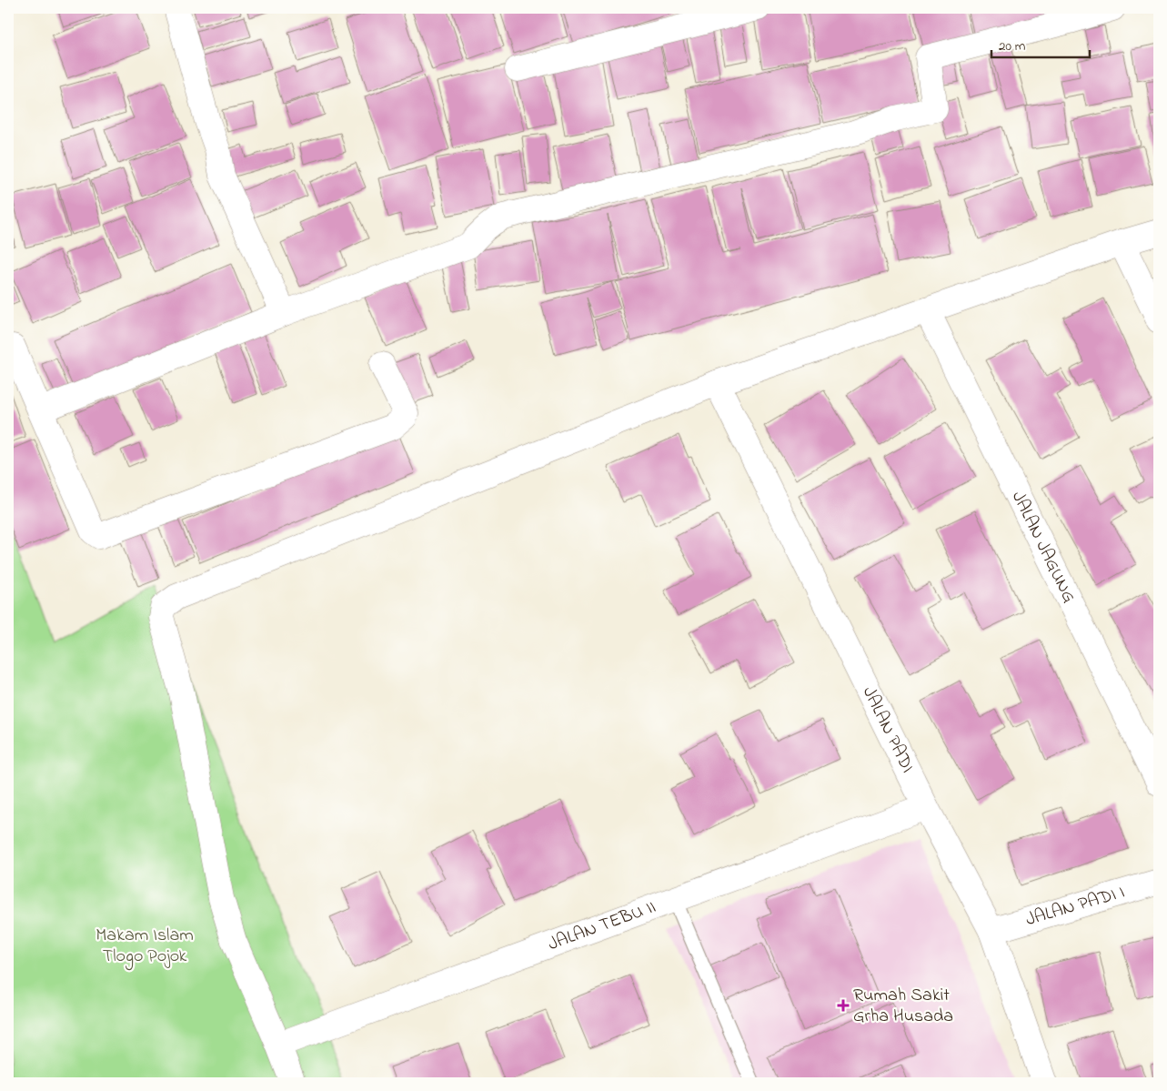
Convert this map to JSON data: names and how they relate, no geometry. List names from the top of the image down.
{
  "streets": {
    "street": [
      "JALAN JAGUNG",
      "JALAN PADI",
      "JALAN PADI I",
      "JALAN TEBU II"
    ]
  },
  "crossings": [
    ["JALAN PADI", "JALAN PADI I"],
    ["JALAN PADI", "JALAN TEBU II"]
  ],
  "parks": ["Makam Islam Tlogo Pojok"],
  "places": {
    "health": ["Rumah Sakit Grha Husada"]
  },
  "scale_bar": "20 m"
}
